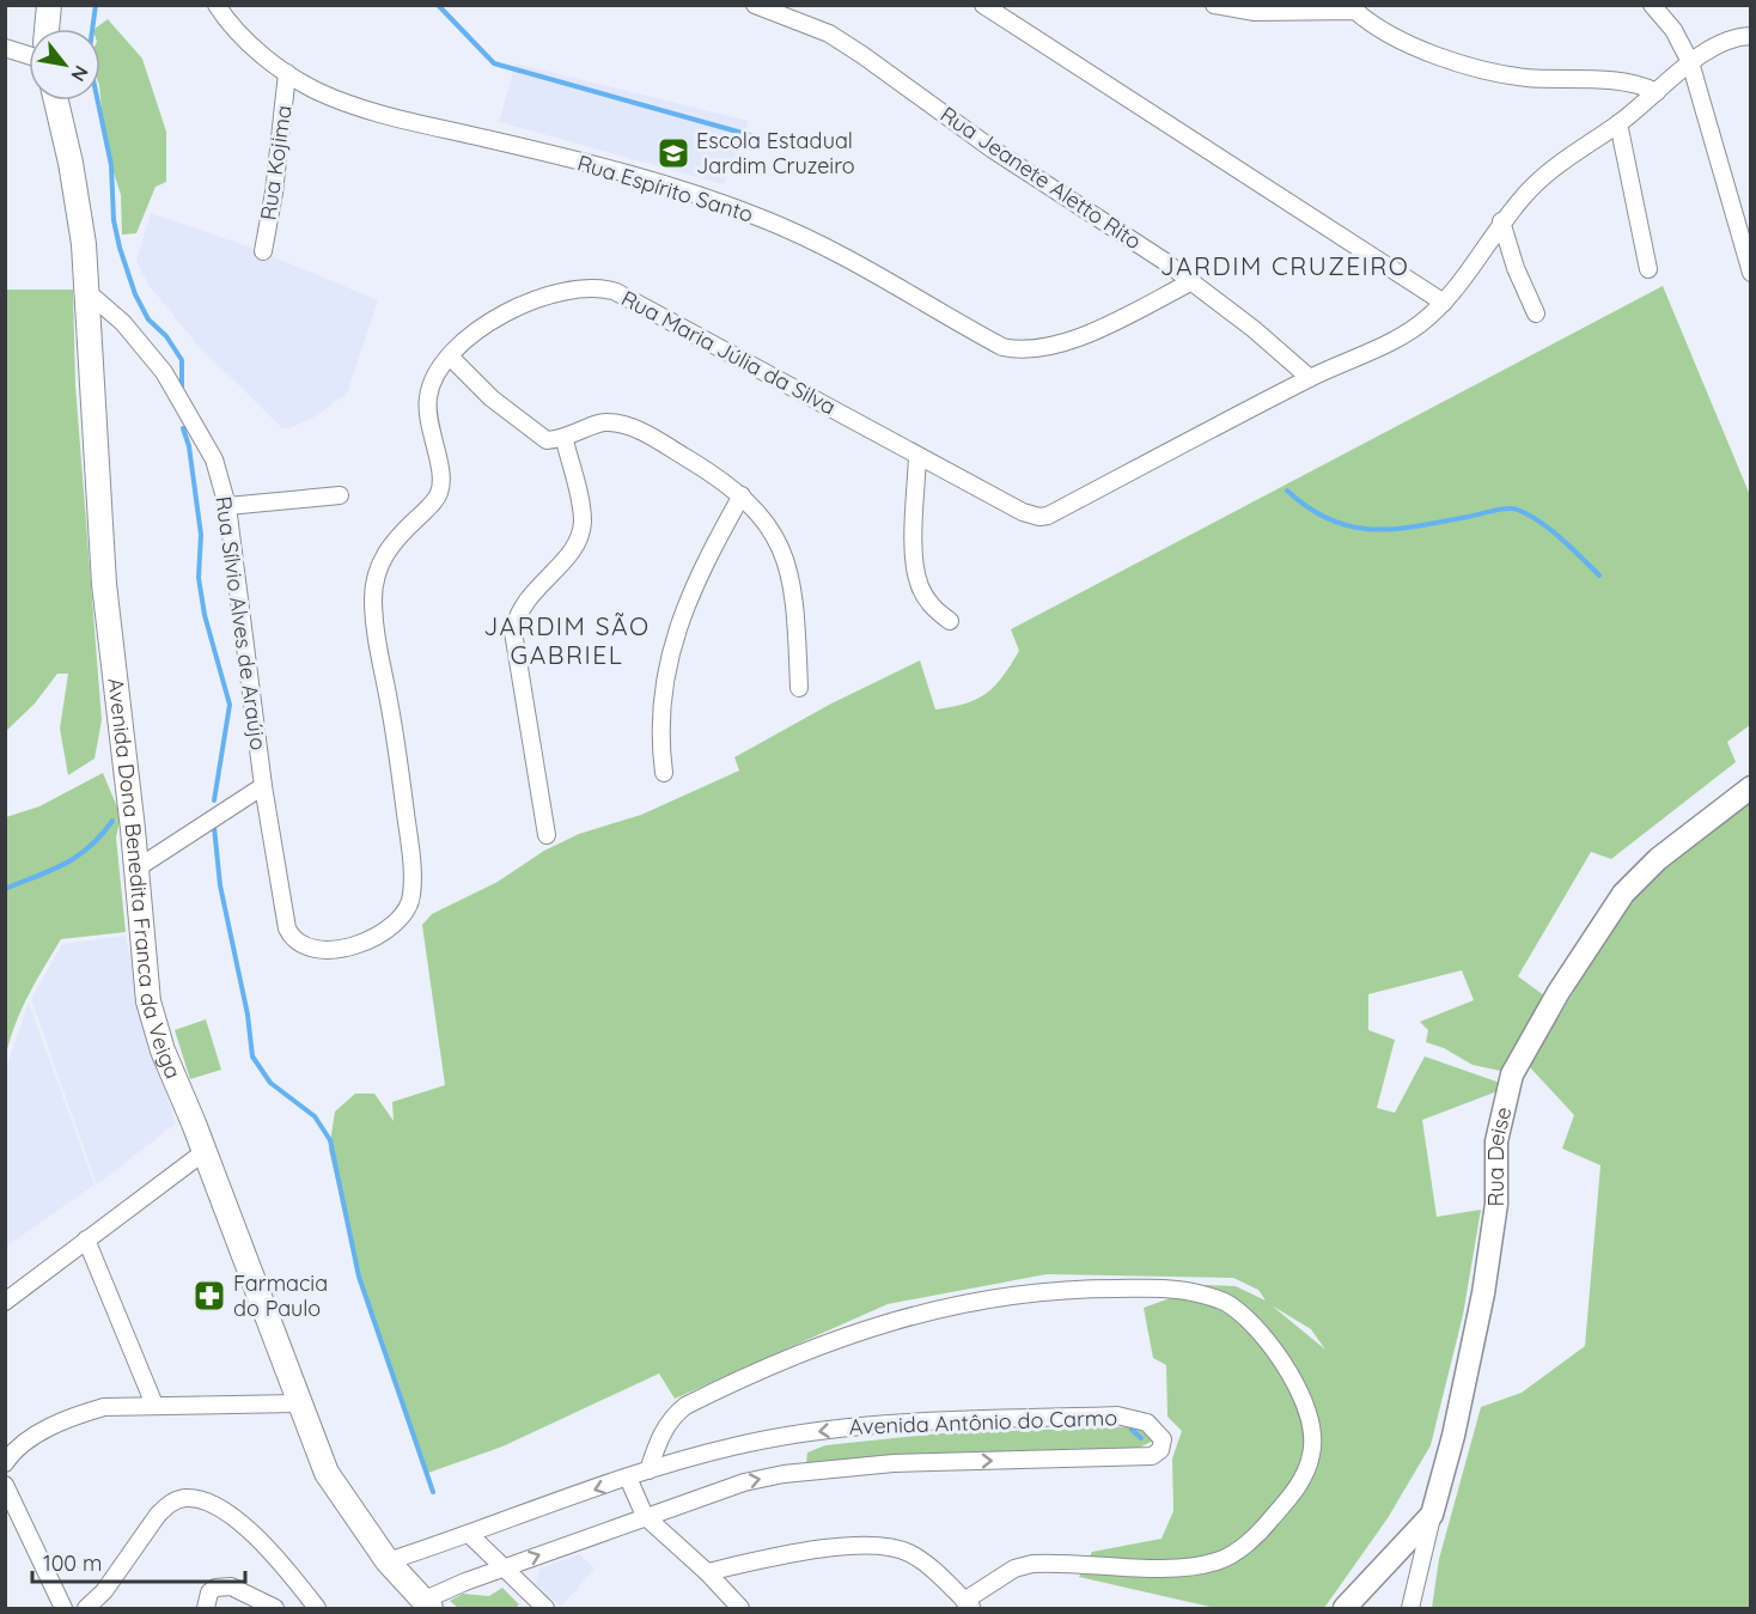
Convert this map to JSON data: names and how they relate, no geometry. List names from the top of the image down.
{
  "streets": {
    "main road": ["Avenida Dona Benedita Franca da Veiga"],
    "street": [
      "Rua Kojima",
      "Rua Jeanete Aletto Rito",
      "Rua Espírito Santo",
      "Rua Maria Júlia da Silva",
      "Rua Sílvio Alves de Araújo",
      "Rua Deise",
      "Avenida Antônio do Carmo"
    ]
  },
  "crossings": [
    ["Rua Kojima", "Rua Espírito Santo"],
    ["Rua Jeanete Aletto Rito", "Rua Espírito Santo"],
    ["Rua Jeanete Aletto Rito", "Rua Maria Júlia da Silva"],
    ["Rua Maria Júlia da Silva", "Rua Sílvio Alves de Araújo"],
    ["Rua Sílvio Alves de Araújo", "Avenida Dona Benedita Franca da Veiga"],
    ["Avenida Dona Benedita Franca da Veiga", "Avenida Antônio do Carmo"]
  ],
  "districts": ["JARDIM CRUZEIRO", "JARDIM SÃO GABRIEL"],
  "places": {
    "school or university": ["Escola Estadual Jardim Cruzeiro"],
    "pharmacy": ["Farmacia do Paulo"]
  },
  "scale_bar": "100 m",
  "north": "bottom right"
}
